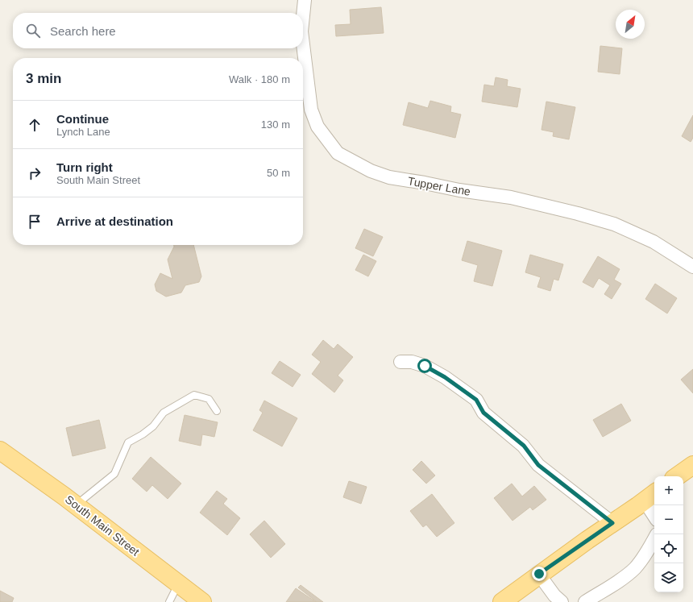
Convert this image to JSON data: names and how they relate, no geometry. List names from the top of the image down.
{
  "streets": {
    "main road": ["South Main Street"],
    "street": ["Tupper Lane"]
  },
  "north": "top right",
  "page": {
    "search": "Search here",
    "heading": ["3 min", "Walk · 180 m"],
    "list": [
      ["Continue", "Lynch Lane", "130 m"],
      ["Turn right", "South Main Street", "50 m"],
      "Arrive at destination"
    ],
    "map_buttons": ["+", "−"]
  }
}
